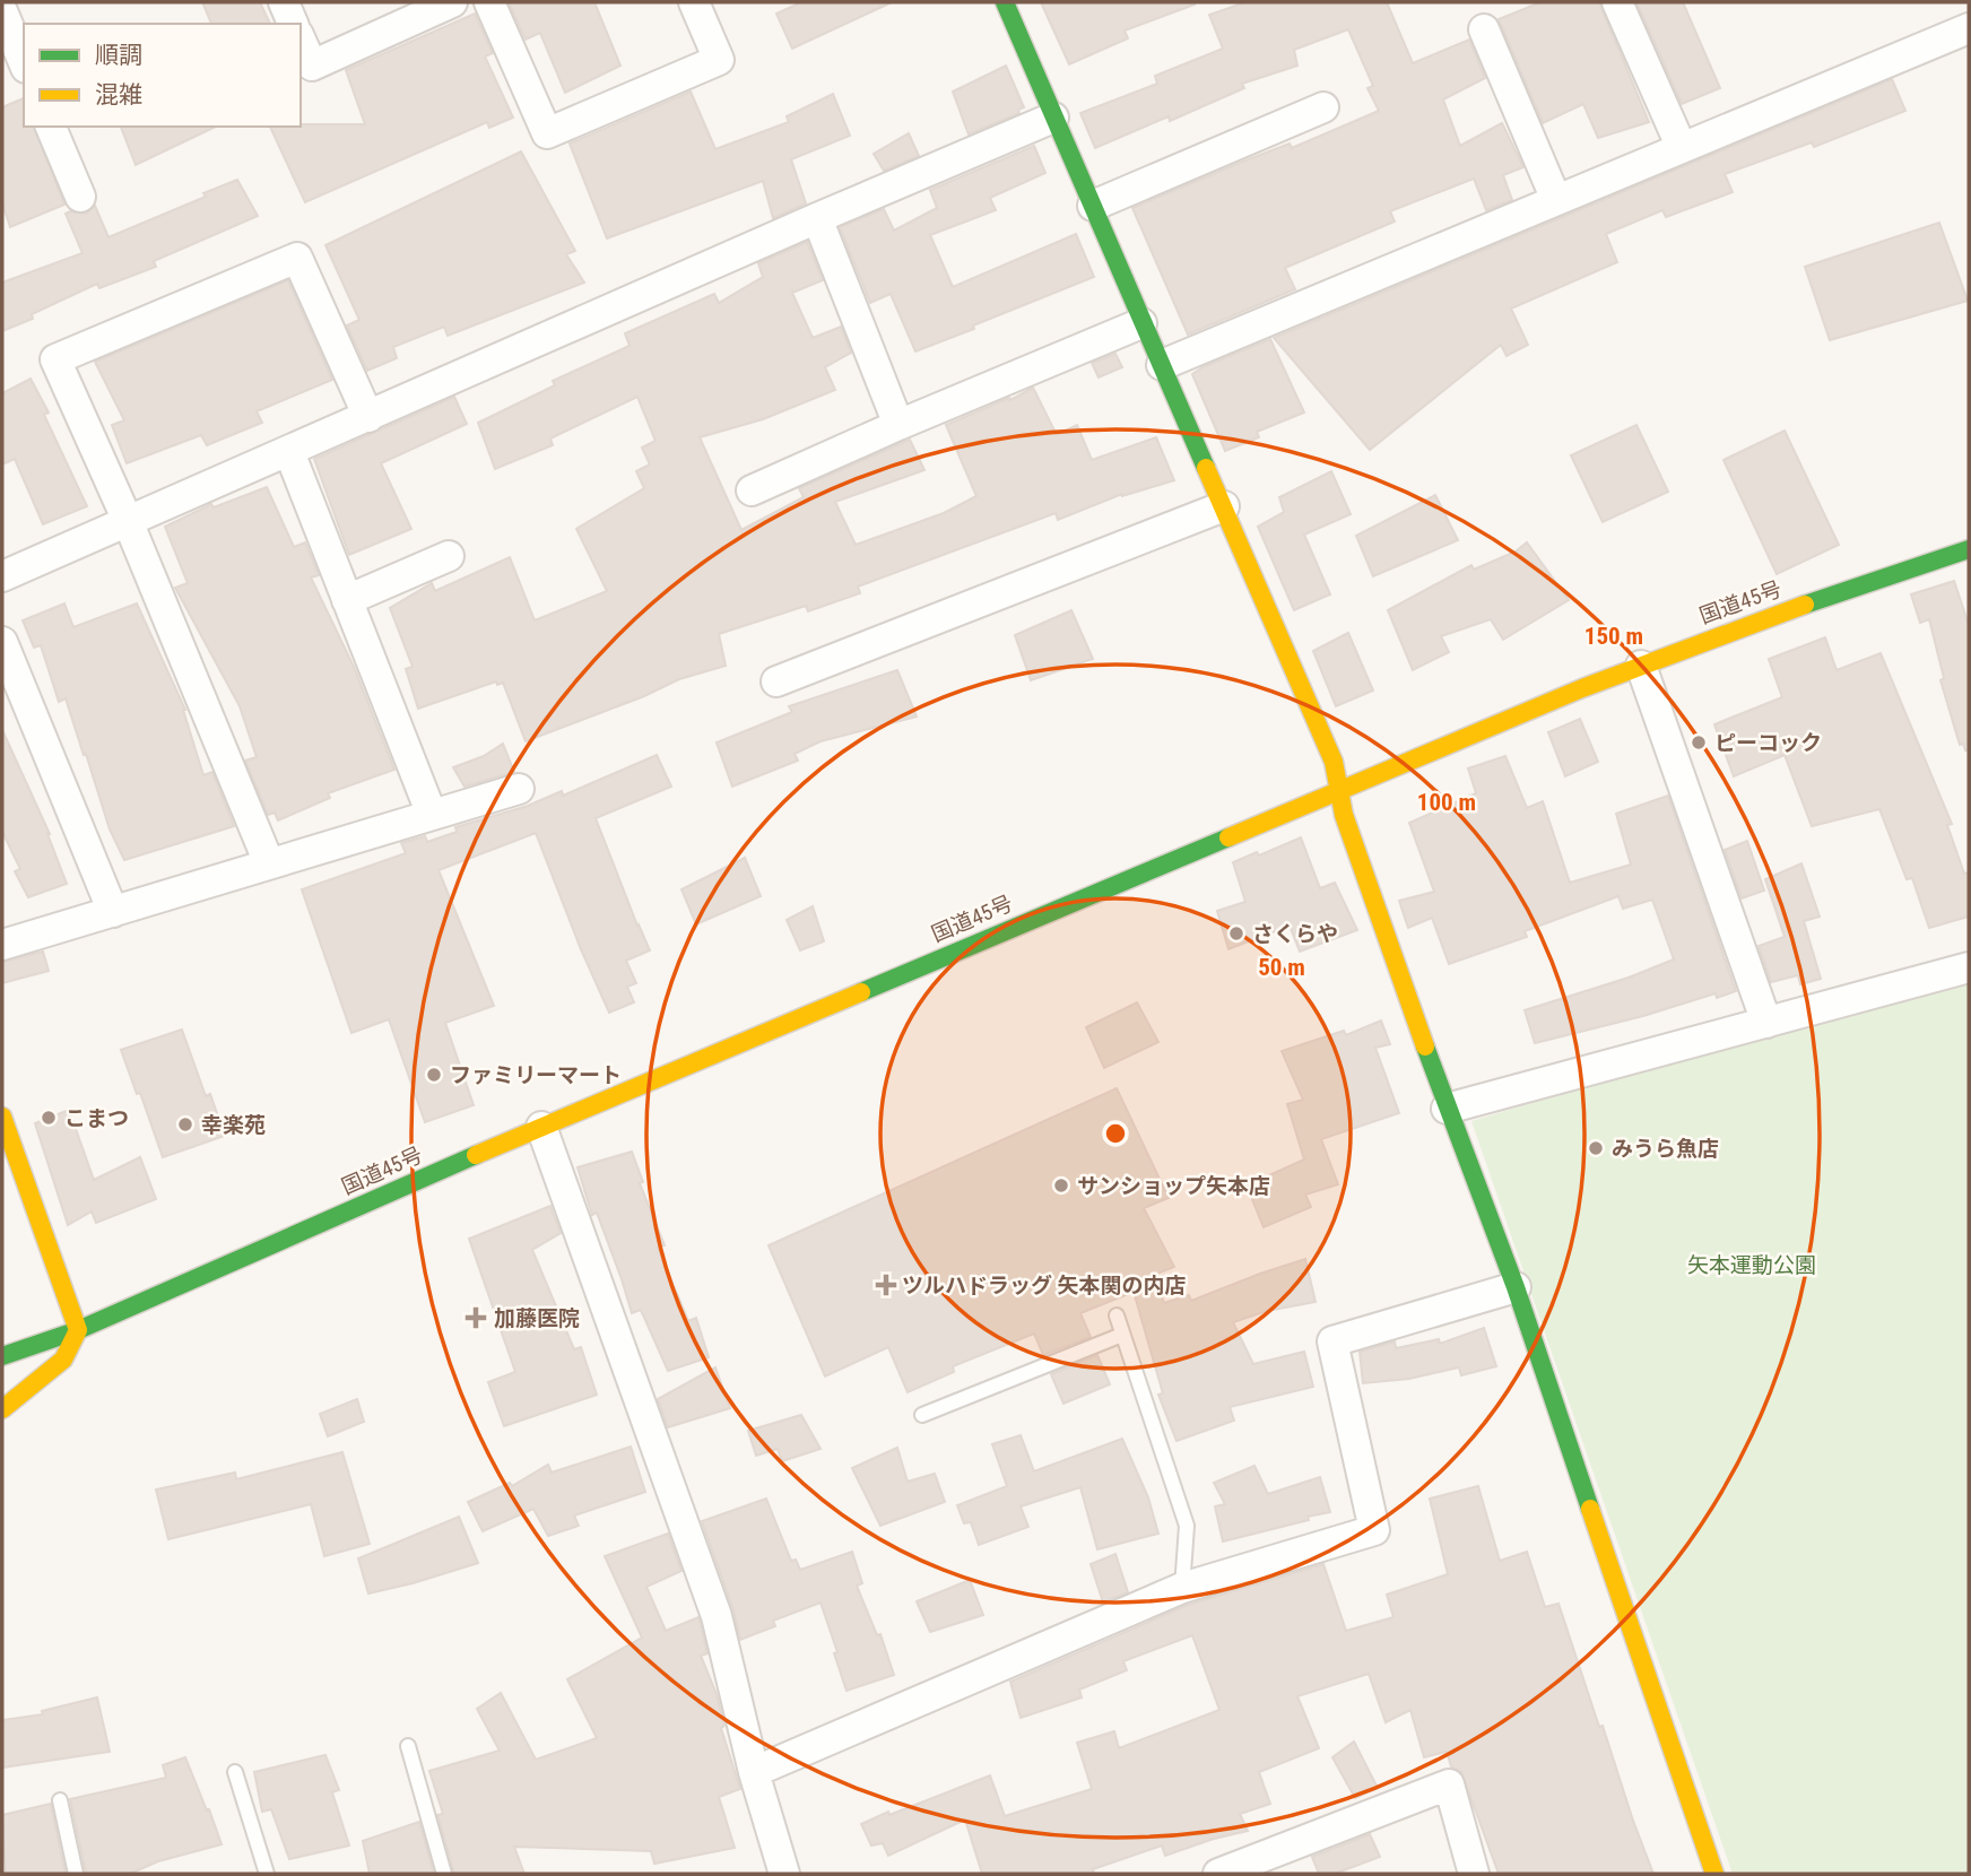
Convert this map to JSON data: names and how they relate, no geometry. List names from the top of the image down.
{
  "streets": {
    "main road": ["国道45号"]
  },
  "parks": ["矢本運動公園"],
  "places": {
    "other": [
      "ピーコック",
      "さくらや",
      "ファミリーマート",
      "こまつ",
      "幸楽苑",
      "みうら魚店",
      "サンショップ矢本店"
    ],
    "health": ["ツルハドラッグ 矢本関の内店", "加藤医院"]
  },
  "legend": ["順調", "混雑"],
  "rings": ["150 m", "100 m", "50 m"]
}
